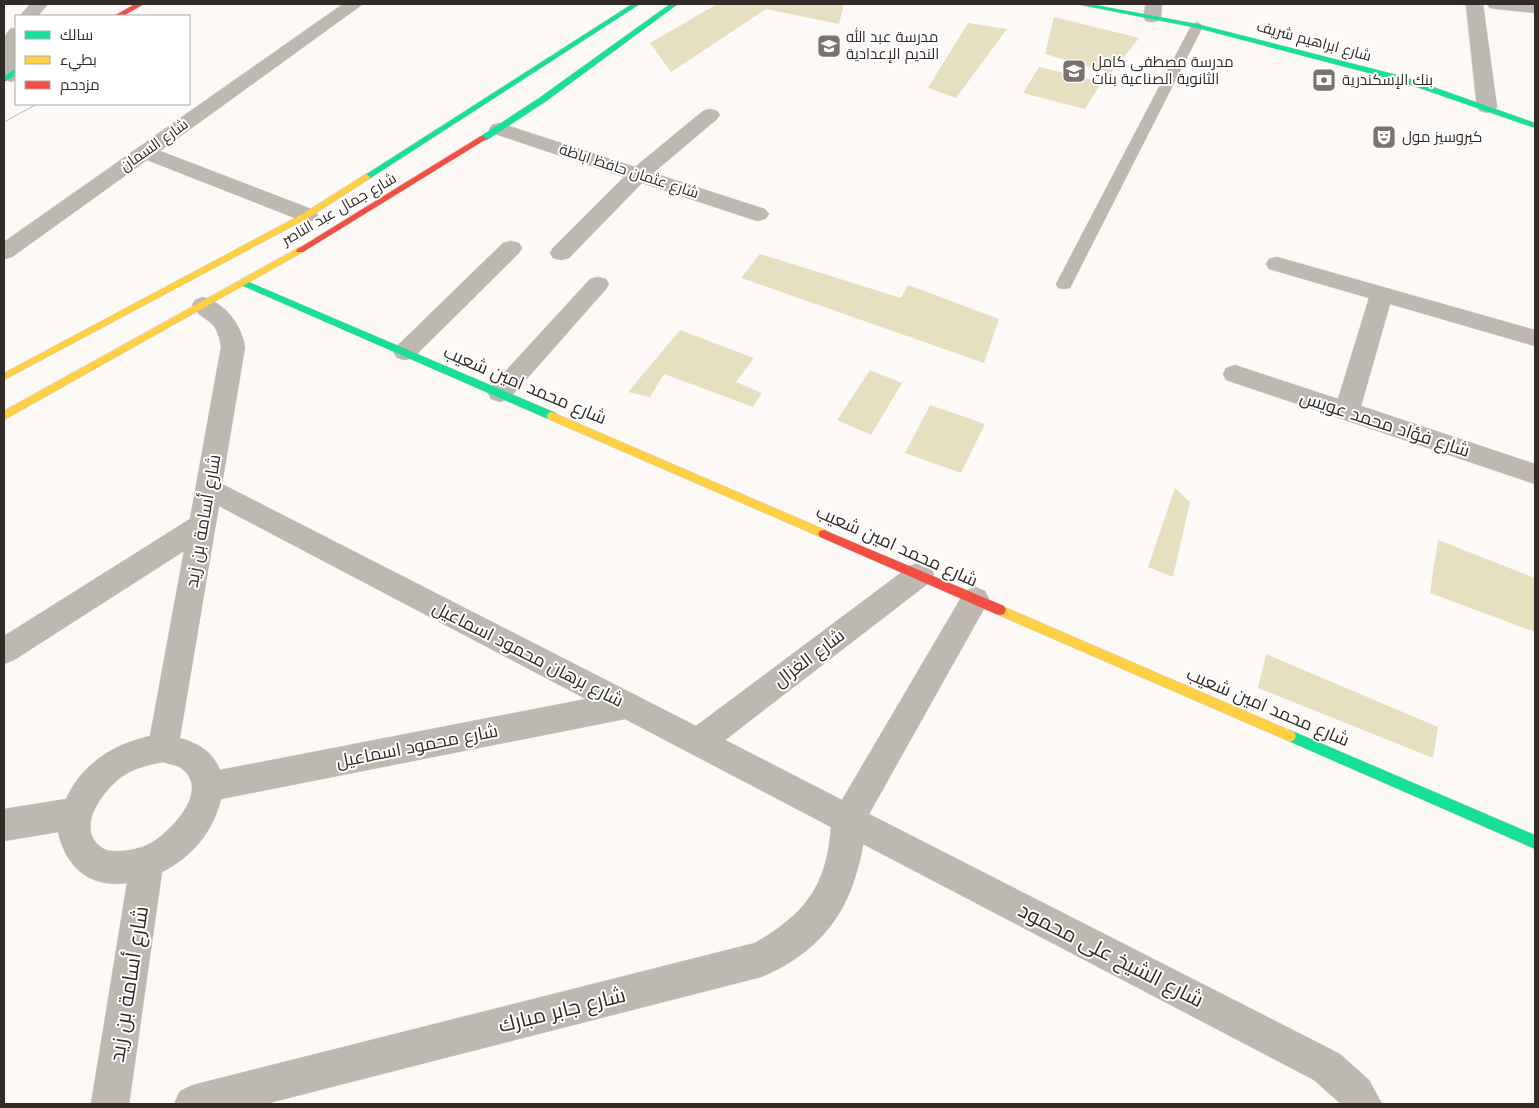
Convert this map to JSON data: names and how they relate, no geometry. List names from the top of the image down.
{
  "streets": {
    "main road": ["شارع ابراهيم شريف", "شارع جمال عبد الناصر", "شارع محمد امين شعيب"],
    "street": [
      "شارع السمان",
      "شارع عثمان حافظ اباظة",
      "شارع فؤاد محمد عويس",
      "شارع أسامة بن زيد",
      "شارع برهان محمود اسماعيل",
      "شارع الغزال",
      "شارع محمود اسماعيل",
      "شارع الشيخ على محمود",
      "شارع جابر مبارك"
    ]
  },
  "crossings": [
    ["شارع عثمان حافظ اباظة", "شارع جمال عبد الناصر"],
    ["شارع جمال عبد الناصر", "شارع محمد امين شعيب"],
    ["شارع جمال عبد الناصر", "شارع أسامة بن زيد"],
    ["شارع محمد امين شعيب", "شارع الغزال"],
    ["شارع أسامة بن زيد", "شارع برهان محمود اسماعيل"],
    ["شارع أسامة بن زيد", "شارع محمود اسماعيل"],
    ["شارع برهان محمود اسماعيل", "شارع الغزال"],
    ["شارع برهان محمود اسماعيل", "شارع محمود اسماعيل"],
    ["شارع برهان محمود اسماعيل", "شارع الشيخ على محمود"],
    ["شارع برهان محمود اسماعيل", "شارع جابر مبارك"],
    ["شارع الشيخ على محمود", "شارع جابر مبارك"]
  ],
  "places": {
    "school or university": ["مدرسة عبد الله النديم الإعدادية", "مدرسة مصطفى كامل الثانوية الصناعية بنات"],
    "bank": ["بنك الإسكندرية"],
    "theatre": ["كيروسيز مول"]
  },
  "legend": ["سالك", "بطيء", "مزدحم"]
}
